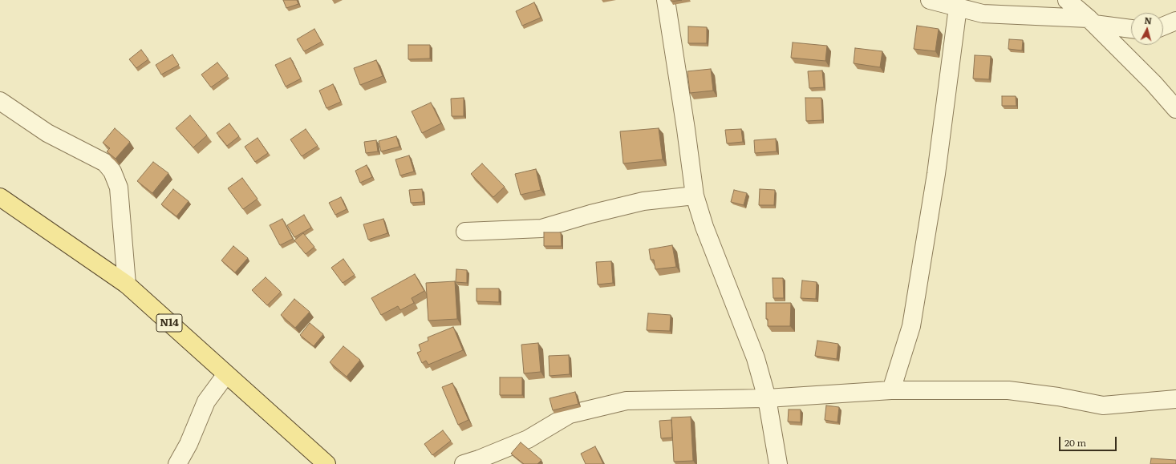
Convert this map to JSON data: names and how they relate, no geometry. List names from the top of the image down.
{
  "streets": {
    "main road": ["N14"]
  },
  "scale_bar": "20 m",
  "north": "top"
}
